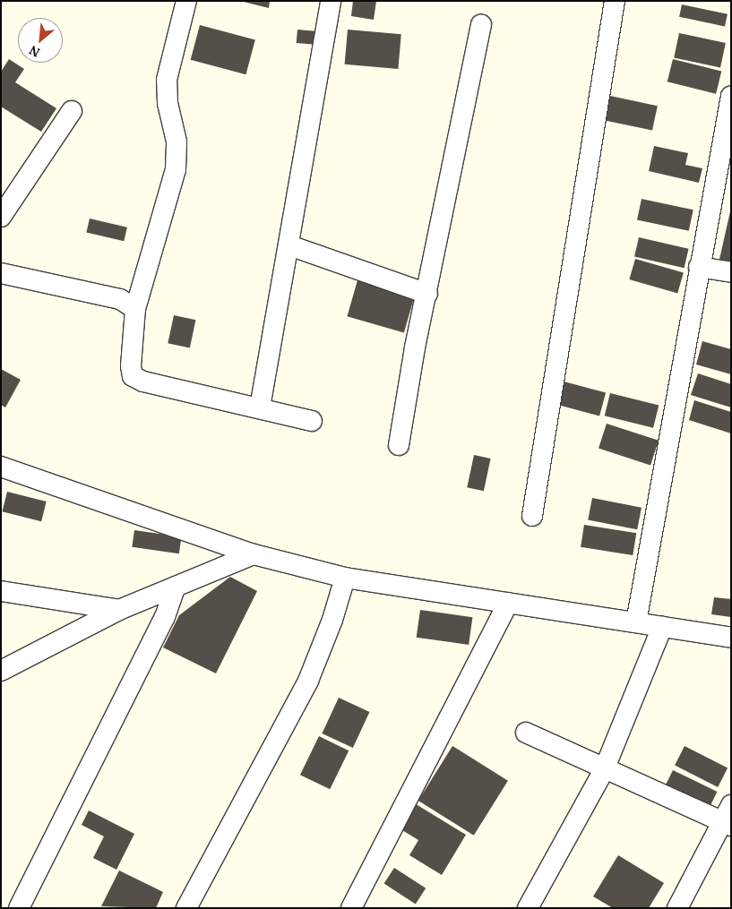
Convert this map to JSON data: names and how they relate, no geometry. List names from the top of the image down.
{
  "north": "bottom left"
}
